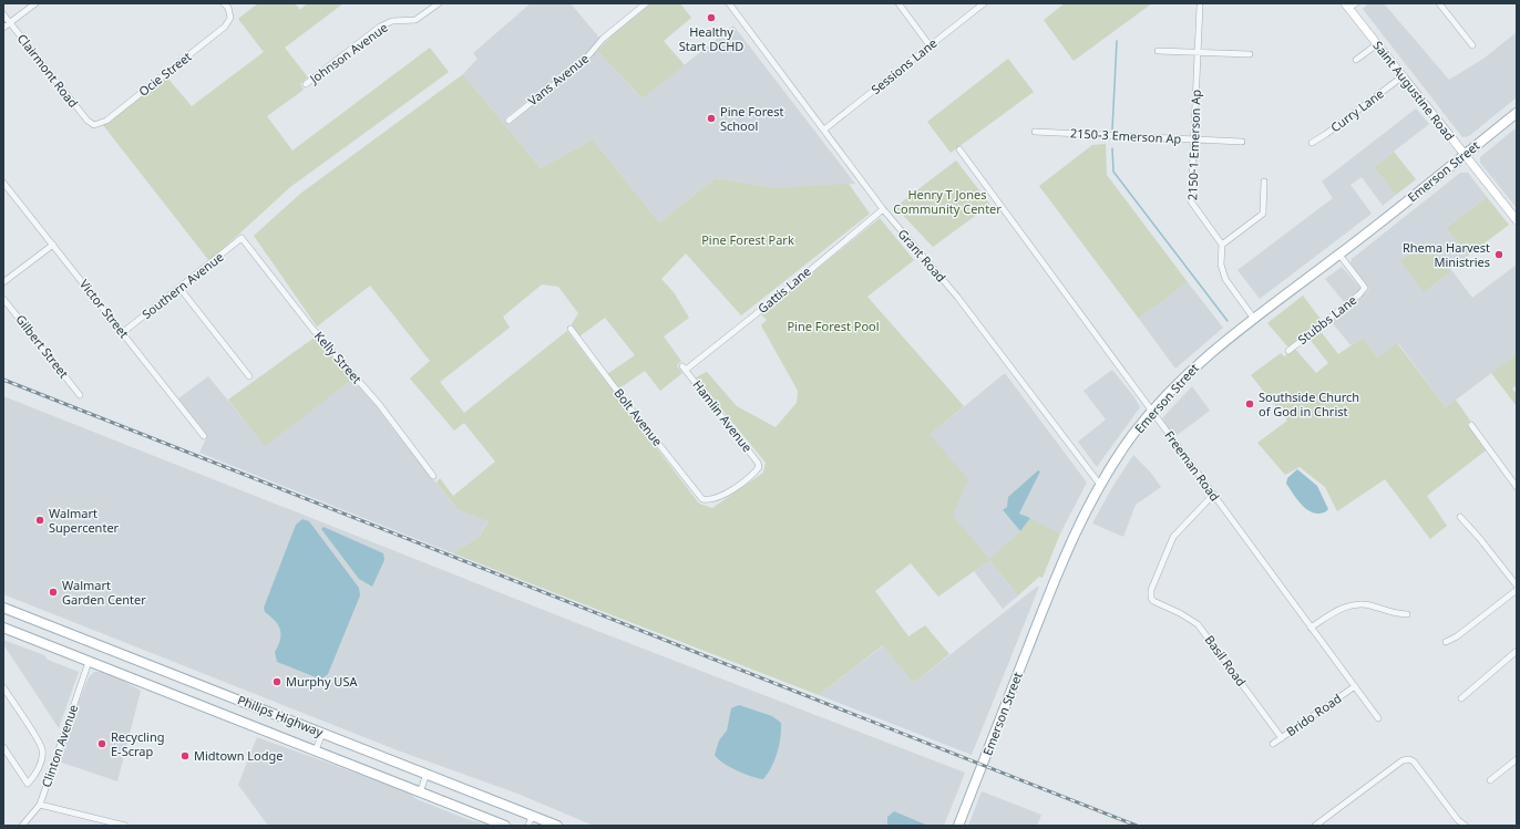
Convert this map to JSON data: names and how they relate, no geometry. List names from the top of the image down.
{
  "streets": {
    "main road": ["Saint Augustine Road", "Emerson Street", "Philips Highway"],
    "street": [
      "Johnson Avenue",
      "Sessions Lane",
      "Clairmont Road",
      "Ocie Street",
      "Vans Avenue",
      "Curry Lane",
      "2150-3 Emerson Ap",
      "2150-1 Emerson Ap",
      "Grant Road",
      "Southern Avenue",
      "Gattis Lane",
      "Victor Street",
      "Stubbs Lane",
      "Gilbert Street",
      "Kelly Street",
      "Hamlin Avenue",
      "Bolt Avenue",
      "Freeman Road",
      "Basil Road",
      "Brido Road",
      "Clinton Avenue"
    ]
  },
  "crossings": [
    ["Sessions Lane", "Grant Road"],
    ["Clairmont Road", "Ocie Street"],
    ["Saint Augustine Road", "Curry Lane"],
    ["Saint Augustine Road", "Emerson Street"],
    ["2150-3 Emerson Ap", "2150-1 Emerson Ap"],
    ["Emerson Street", "Grant Road"],
    ["Emerson Street", "Stubbs Lane"],
    ["Emerson Street", "Freeman Road"],
    ["Grant Road", "Gattis Lane"],
    ["Southern Avenue", "Victor Street"],
    ["Southern Avenue", "Kelly Street"],
    ["Gattis Lane", "Hamlin Avenue"],
    ["Hamlin Avenue", "Bolt Avenue"],
    ["Freeman Road", "Basil Road"],
    ["Freeman Road", "Brido Road"],
    ["Basil Road", "Brido Road"],
    ["Philips Highway", "Clinton Avenue"]
  ],
  "parks": ["Henry T Jones Community Center", "Pine Forest Park", "Pine Forest Pool"],
  "places": [
    "Healthy Start DCHD",
    "Pine Forest School",
    "Rhema Harvest Ministries",
    "Southside Church of God in Christ",
    "Walmart Supercenter",
    "Walmart Garden Center",
    "Murphy USA",
    "Recycling E-Scrap",
    "Midtown Lodge"
  ]
}
